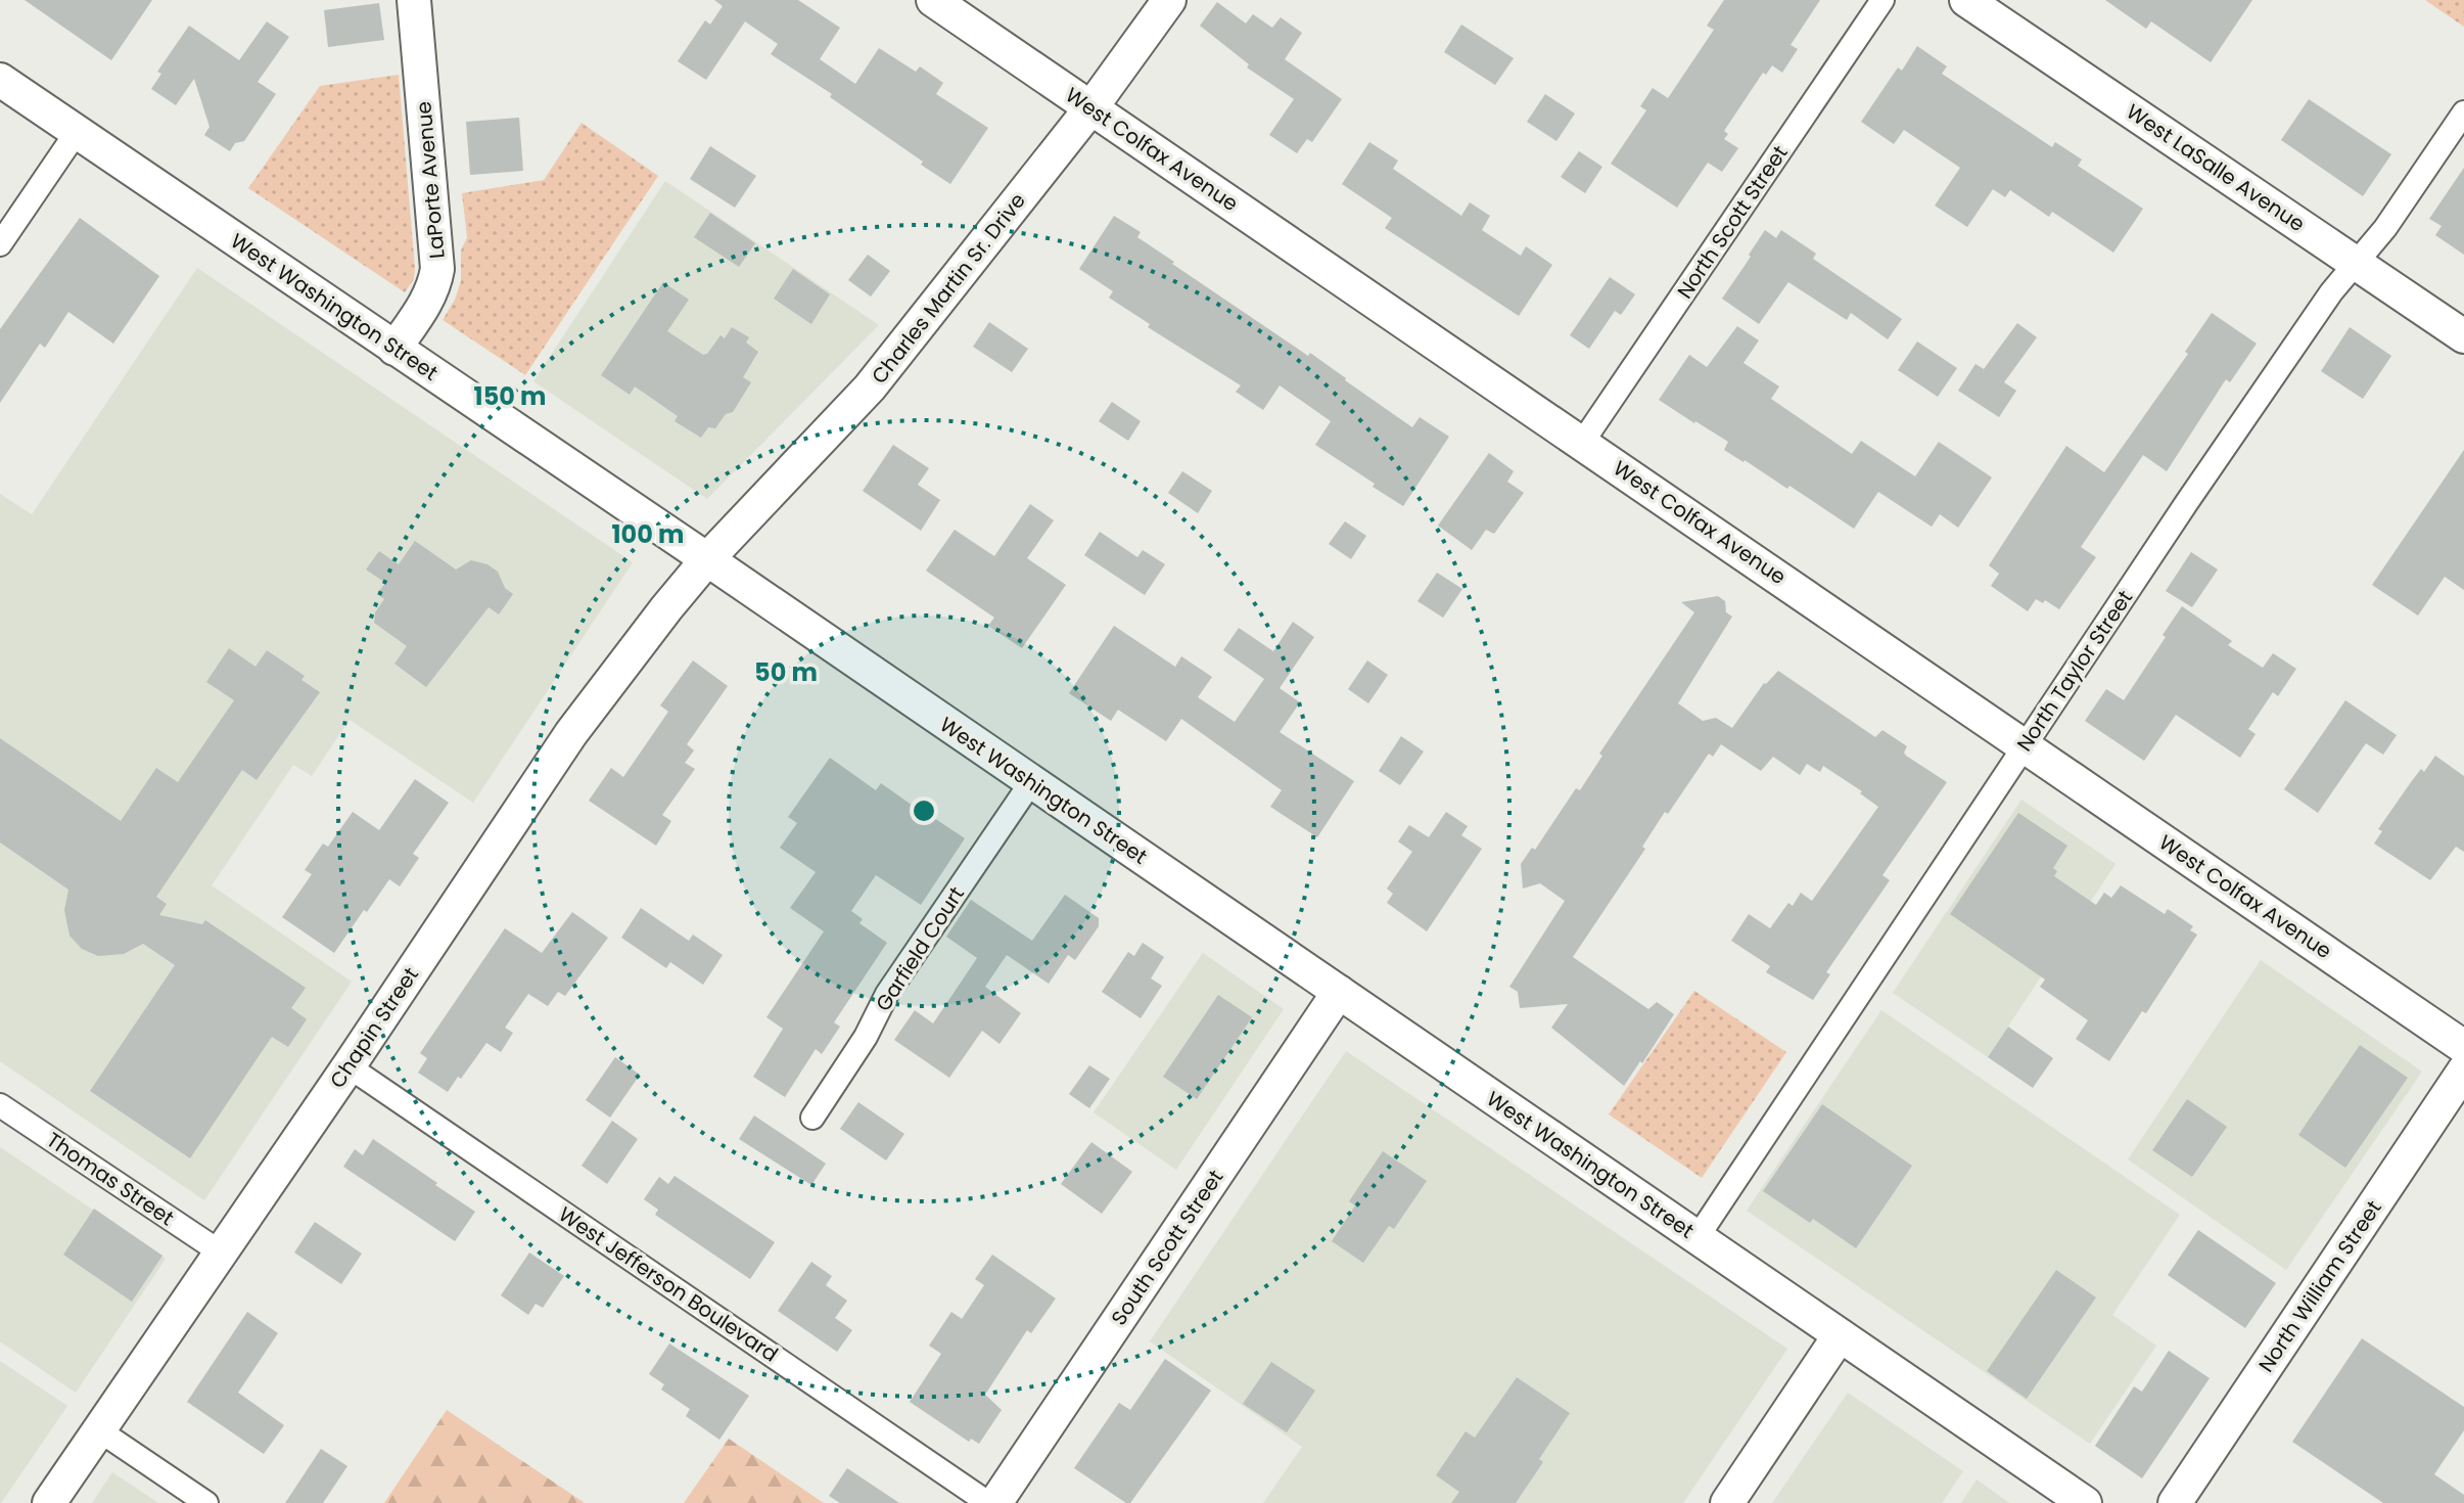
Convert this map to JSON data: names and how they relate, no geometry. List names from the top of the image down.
{
  "streets": {
    "street": [
      "West Colfax Avenue",
      "West LaSalle Avenue",
      "LaPorte Avenue",
      "North Scott Street",
      "Charles Martin Sr. Drive",
      "West Washington Street",
      "North Taylor Street",
      "Garfield Court",
      "Chapin Street",
      "Thomas Street",
      "South Scott Street",
      "West Jefferson Boulevard",
      "North William Street"
    ]
  },
  "crossings": [
    ["West Colfax Avenue", "North Scott Street"],
    ["West Colfax Avenue", "Charles Martin Sr. Drive"],
    ["West Colfax Avenue", "North Taylor Street"],
    ["West LaSalle Avenue", "North Taylor Street"],
    ["LaPorte Avenue", "West Washington Street"],
    ["Charles Martin Sr. Drive", "West Washington Street"],
    ["Charles Martin Sr. Drive", "Chapin Street"],
    ["West Washington Street", "North Taylor Street"],
    ["West Washington Street", "Garfield Court"],
    ["West Washington Street", "Chapin Street"],
    ["West Washington Street", "South Scott Street"],
    ["Chapin Street", "Thomas Street"],
    ["Chapin Street", "West Jefferson Boulevard"]
  ],
  "rings": ["150 m", "100 m", "50 m"]
}
